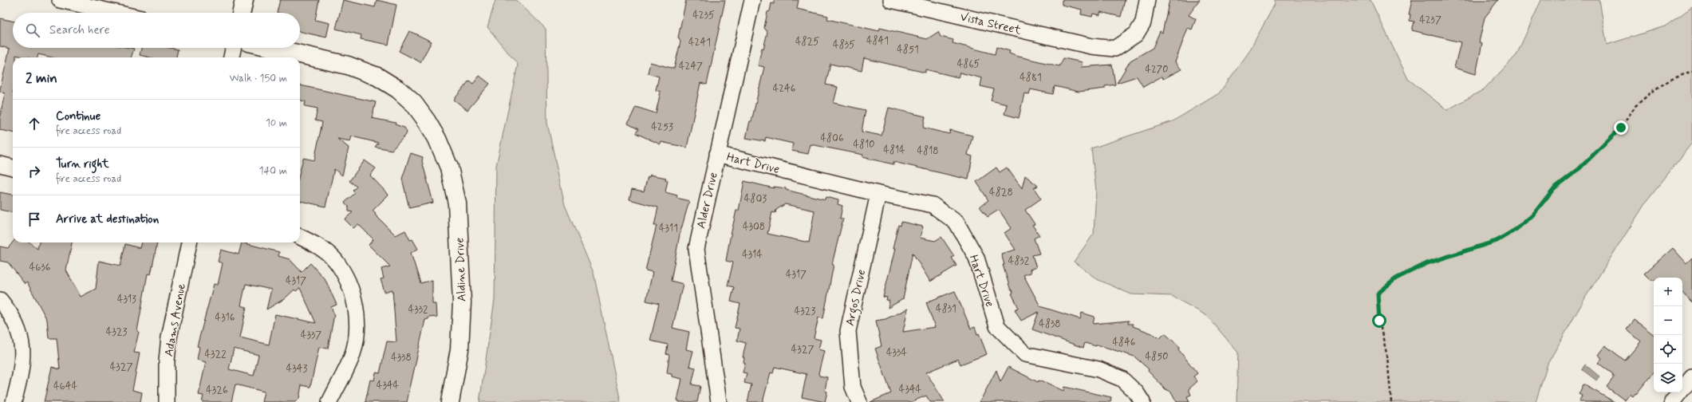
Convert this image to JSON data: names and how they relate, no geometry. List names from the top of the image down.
{
  "streets": {
    "main road": ["Aldine Drive"],
    "street": [
      "Vista Street",
      "Hart Drive",
      "Alder Drive",
      "Argos Drive",
      "Adams Avenue"
    ]
  },
  "crossings": [
    ["Hart Drive", "Alder Drive"],
    ["Hart Drive", "Argos Drive"]
  ],
  "house_numbers": [
    "4235",
    "4237",
    "4841",
    "4825",
    "4241",
    "4835",
    "4851",
    "4865",
    "4247",
    "4270",
    "4881",
    "4246",
    "4253",
    "4806",
    "4810",
    "4814",
    "4818",
    "4828",
    "4803",
    "4308",
    "4311",
    "4314",
    "4832",
    "4636",
    "4317",
    "4317",
    "4313",
    "4831",
    "4332",
    "4323",
    "4316",
    "4838",
    "4323",
    "4337",
    "4846",
    "4327",
    "4334",
    "4322",
    "4850",
    "4338",
    "4327",
    "4343",
    "4344",
    "4644",
    "4344",
    "4326"
  ],
  "page": {
    "search": "Search here",
    "heading": ["2 min", "Walk · 150 m"],
    "list": [
      ["Continue", "fire access road", "10 m"],
      ["Turn right", "fire access road", "140 m"],
      "Arrive at destination"
    ],
    "map_buttons": ["+", "−"]
  }
}
